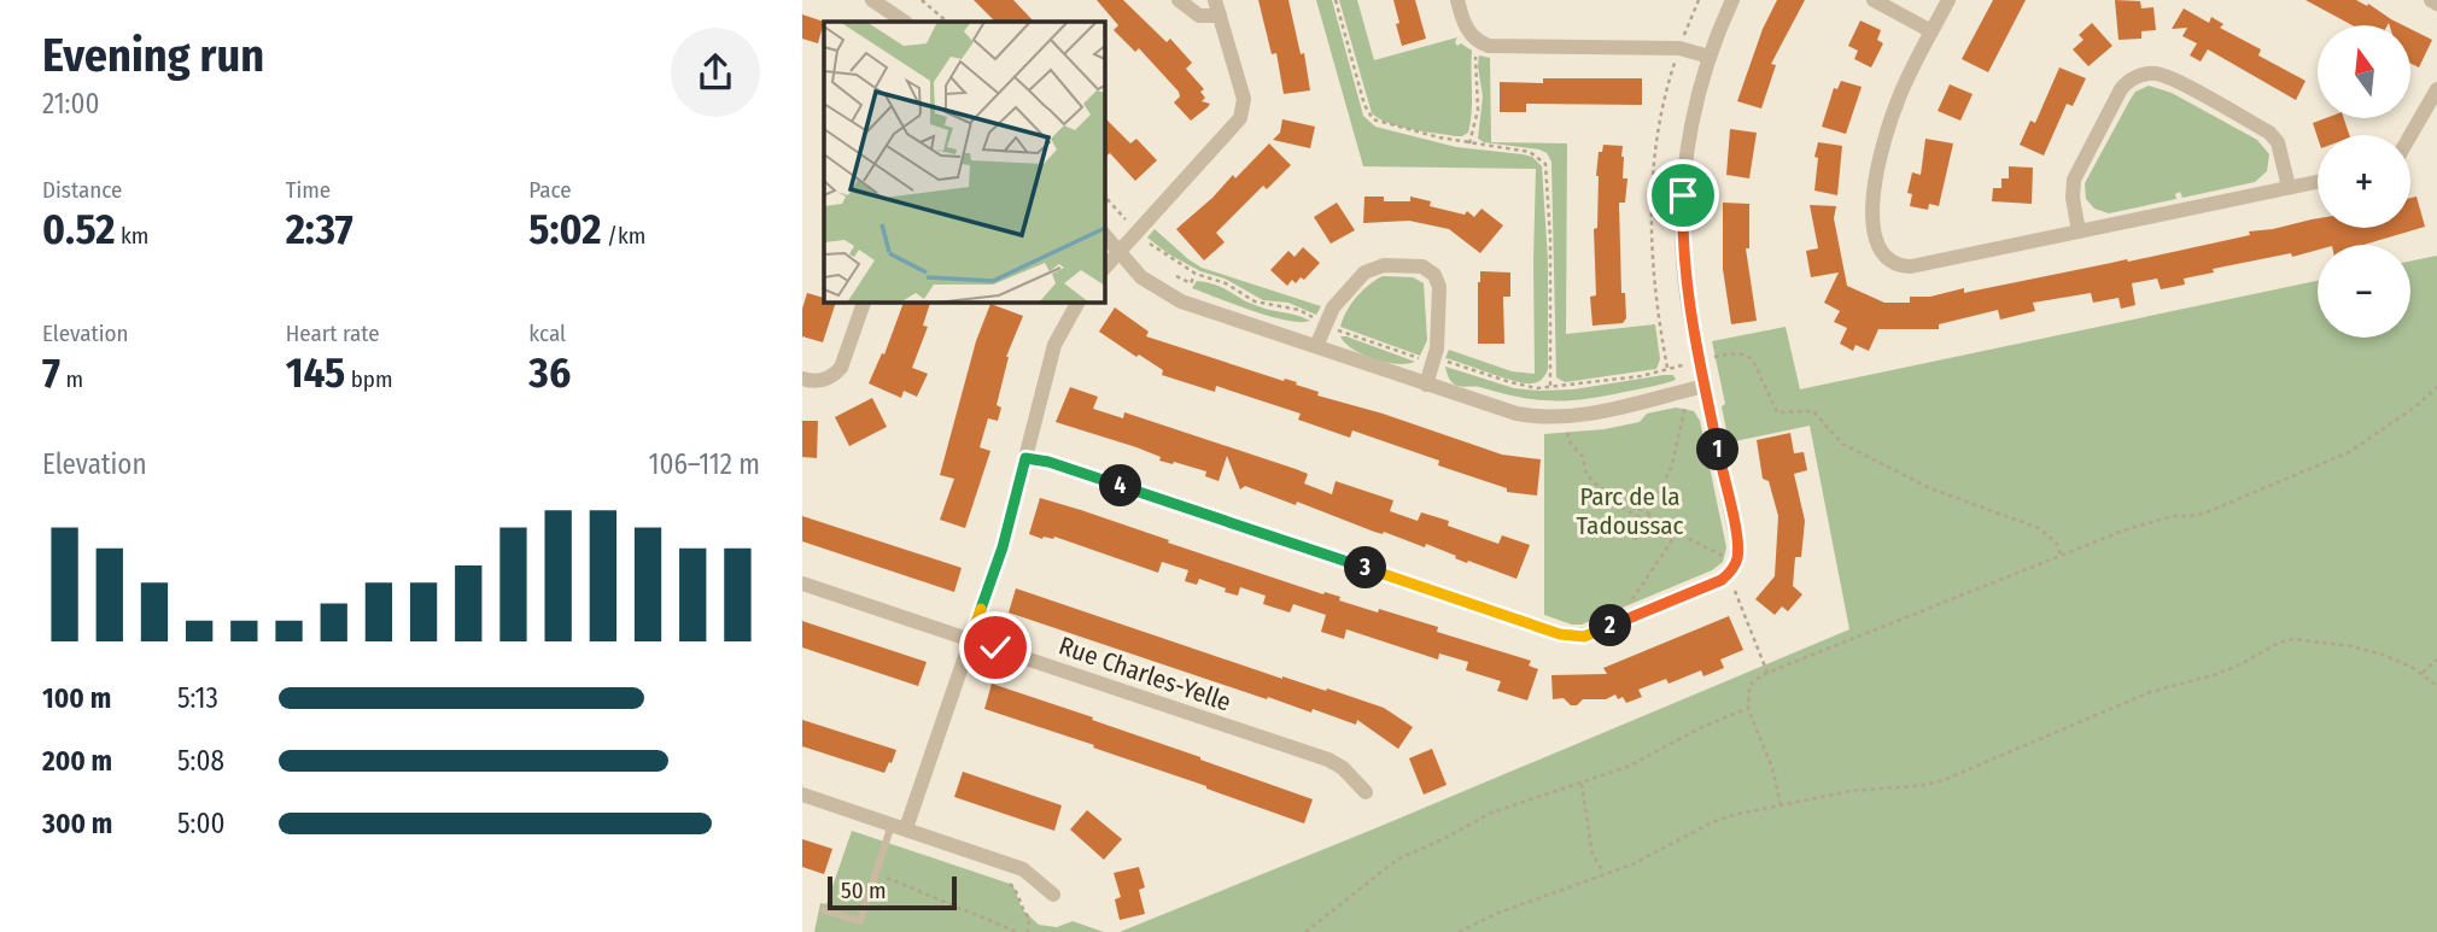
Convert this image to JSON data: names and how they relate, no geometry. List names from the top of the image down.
{
  "streets": {
    "street": ["Rue Charles-Yelle"]
  },
  "parks": ["Parc de la Tadoussac"],
  "scale_bar": "50 m",
  "north": "top",
  "page": {
    "heading": ["Evening run", "21:00"],
    "map_buttons": ["+", "−"],
    "stats": [
      ["Distance", "0.52 km"],
      ["Time", "2:37"],
      ["Pace", "5:02 /km"],
      ["Elevation", "7 m"],
      ["Heart rate", "145 bpm"],
      ["kcal", "36"]
    ],
    "pins": [
      "1",
      "4",
      "3",
      "2"
    ],
    "chart": ["Elevation", "106–112 m"],
    "list": [
      {
        "name": "100 m",
        "note": "5:13"
      },
      {
        "name": "200 m",
        "note": "5:08"
      },
      {
        "name": "300 m",
        "note": "5:00"
      }
    ],
    "scale": "50 m"
  }
}
